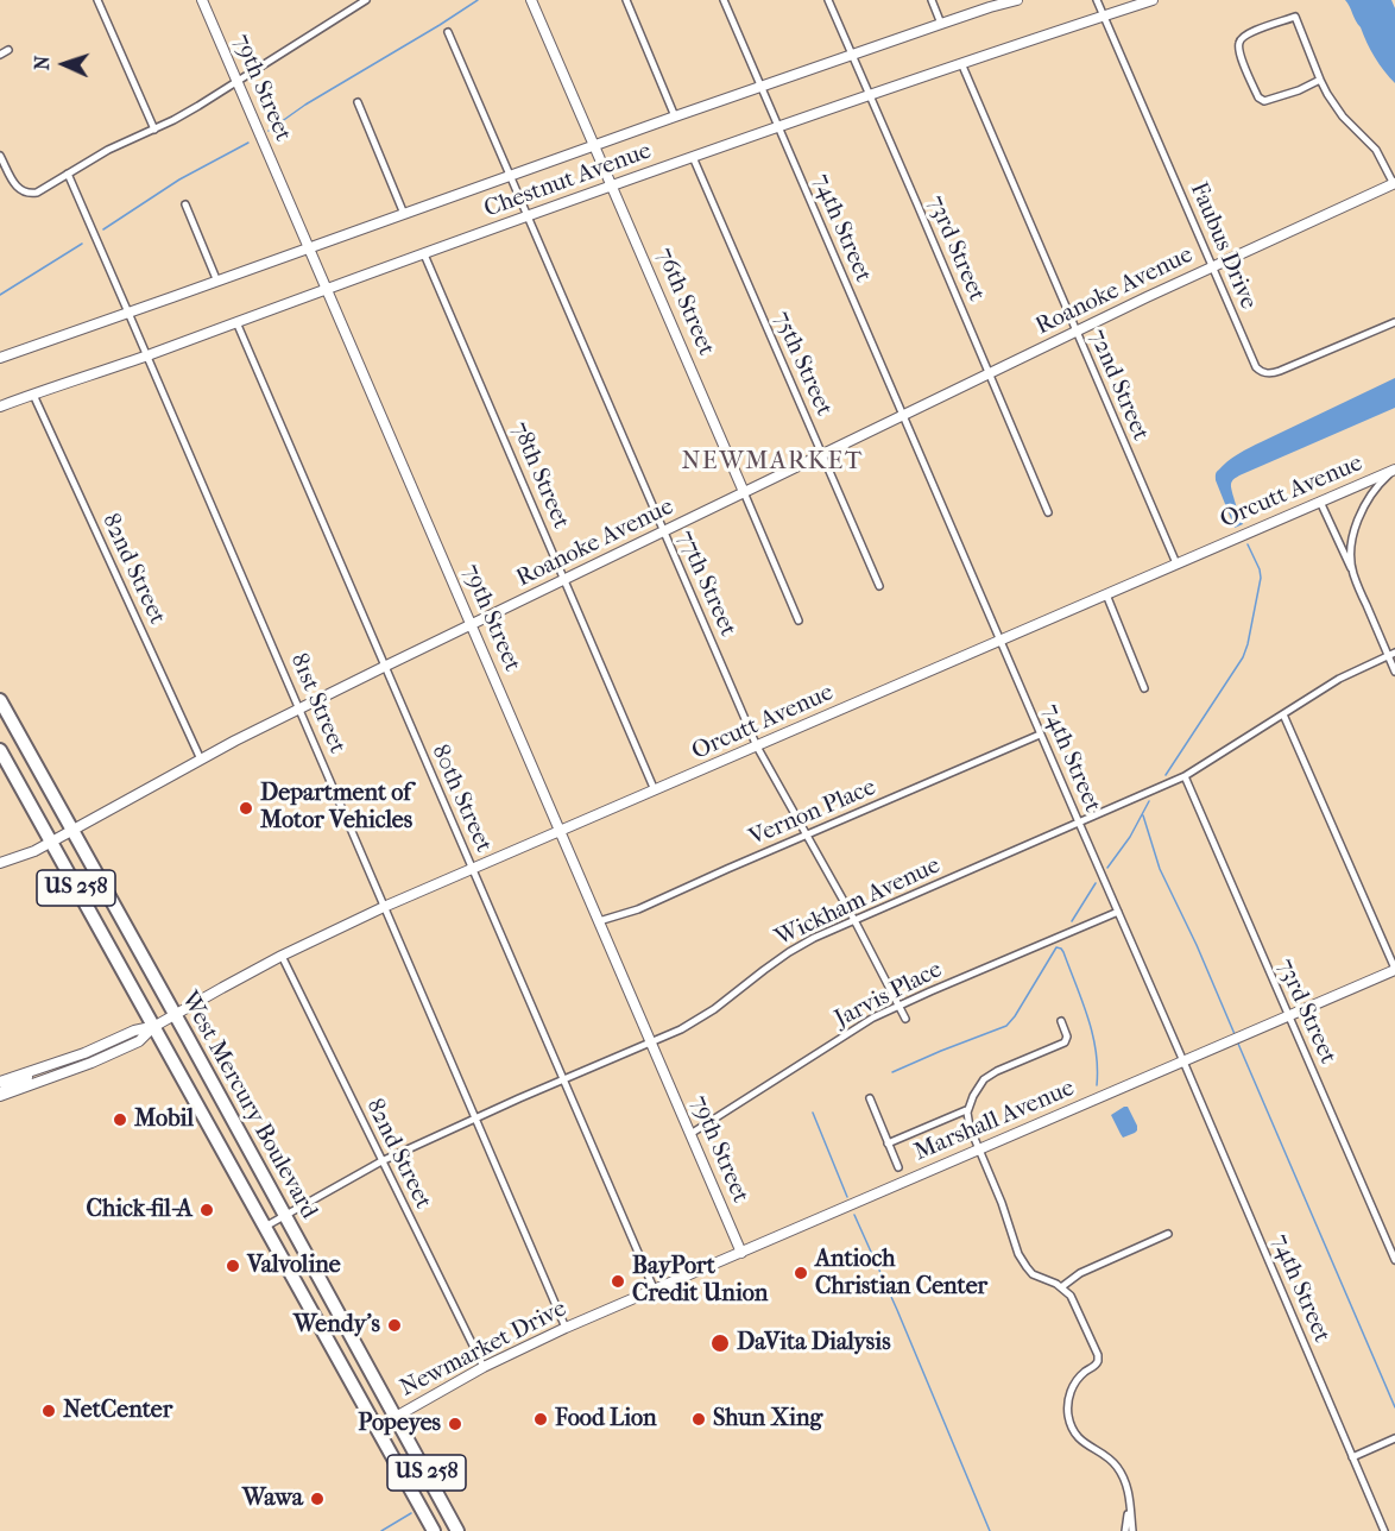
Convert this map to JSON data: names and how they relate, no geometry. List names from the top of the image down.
{
  "streets": {
    "highway": ["US 258", "West Mercury Boulevard"],
    "street": [
      "79th Street",
      "Chestnut Avenue",
      "74th Street",
      "Faubus Drive",
      "73rd Street",
      "Roanoke Avenue",
      "76th Street",
      "75th Street",
      "72nd Street",
      "78th Street",
      "Orcutt Avenue",
      "82nd Street",
      "77th Street",
      "81st Street",
      "80th Street",
      "Vernon Place",
      "Wickham Avenue",
      "Jarvis Place",
      "Marshall Avenue",
      "Newmarket Drive"
    ]
  },
  "crossings": [
    ["79th Street", "Chestnut Avenue"],
    ["79th Street", "Roanoke Avenue"],
    ["79th Street", "Orcutt Avenue"],
    ["79th Street", "Vernon Place"],
    ["79th Street", "Wickham Avenue"],
    ["79th Street", "Jarvis Place"],
    ["79th Street", "Marshall Avenue"],
    ["Chestnut Avenue", "74th Street"],
    ["Chestnut Avenue", "Faubus Drive"],
    ["Chestnut Avenue", "73rd Street"],
    ["Chestnut Avenue", "76th Street"],
    ["Chestnut Avenue", "75th Street"],
    ["Chestnut Avenue", "72nd Street"],
    ["Chestnut Avenue", "78th Street"],
    ["Chestnut Avenue", "82nd Street"],
    ["Chestnut Avenue", "77th Street"],
    ["Chestnut Avenue", "81st Street"],
    ["Chestnut Avenue", "80th Street"],
    ["74th Street", "Roanoke Avenue"],
    ["74th Street", "Orcutt Avenue"],
    ["74th Street", "Vernon Place"],
    ["74th Street", "Wickham Avenue"],
    ["74th Street", "Jarvis Place"],
    ["74th Street", "Marshall Avenue"],
    ["Faubus Drive", "Roanoke Avenue"],
    ["73rd Street", "Roanoke Avenue"],
    ["73rd Street", "Wickham Avenue"],
    ["73rd Street", "Marshall Avenue"],
    ["Roanoke Avenue", "76th Street"],
    ["Roanoke Avenue", "75th Street"],
    ["Roanoke Avenue", "72nd Street"],
    ["Roanoke Avenue", "78th Street"],
    ["Roanoke Avenue", "82nd Street"],
    ["Roanoke Avenue", "77th Street"],
    ["Roanoke Avenue", "81st Street"],
    ["Roanoke Avenue", "80th Street"],
    ["Roanoke Avenue", "West Mercury Boulevard"],
    ["72nd Street", "Orcutt Avenue"],
    ["78th Street", "Orcutt Avenue"],
    ["Orcutt Avenue", "82nd Street"],
    ["Orcutt Avenue", "77th Street"],
    ["Orcutt Avenue", "81st Street"],
    ["Orcutt Avenue", "80th Street"],
    ["Orcutt Avenue", "West Mercury Boulevard"],
    ["82nd Street", "Wickham Avenue"],
    ["82nd Street", "Newmarket Drive"],
    ["77th Street", "Vernon Place"],
    ["77th Street", "Wickham Avenue"],
    ["77th Street", "Jarvis Place"],
    ["81st Street", "Wickham Avenue"],
    ["81st Street", "Newmarket Drive"],
    ["80th Street", "Wickham Avenue"],
    ["80th Street", "Marshall Avenue"],
    ["Wickham Avenue", "West Mercury Boulevard"],
    ["West Mercury Boulevard", "Newmarket Drive"],
    ["Marshall Avenue", "Newmarket Drive"]
  ],
  "districts": ["NEWMARKET"],
  "places": [
    "Department of Motor Vehicles",
    "Mobil",
    "Chick-fil-A",
    "Valvoline",
    "Antioch Christian Center",
    "BayPort Credit Union",
    "Wendy's",
    "DaVita Dialysis",
    "NetCenter",
    "Food Lion",
    "Shun Xing",
    "Popeyes",
    "Wawa"
  ],
  "north": "left"
}
